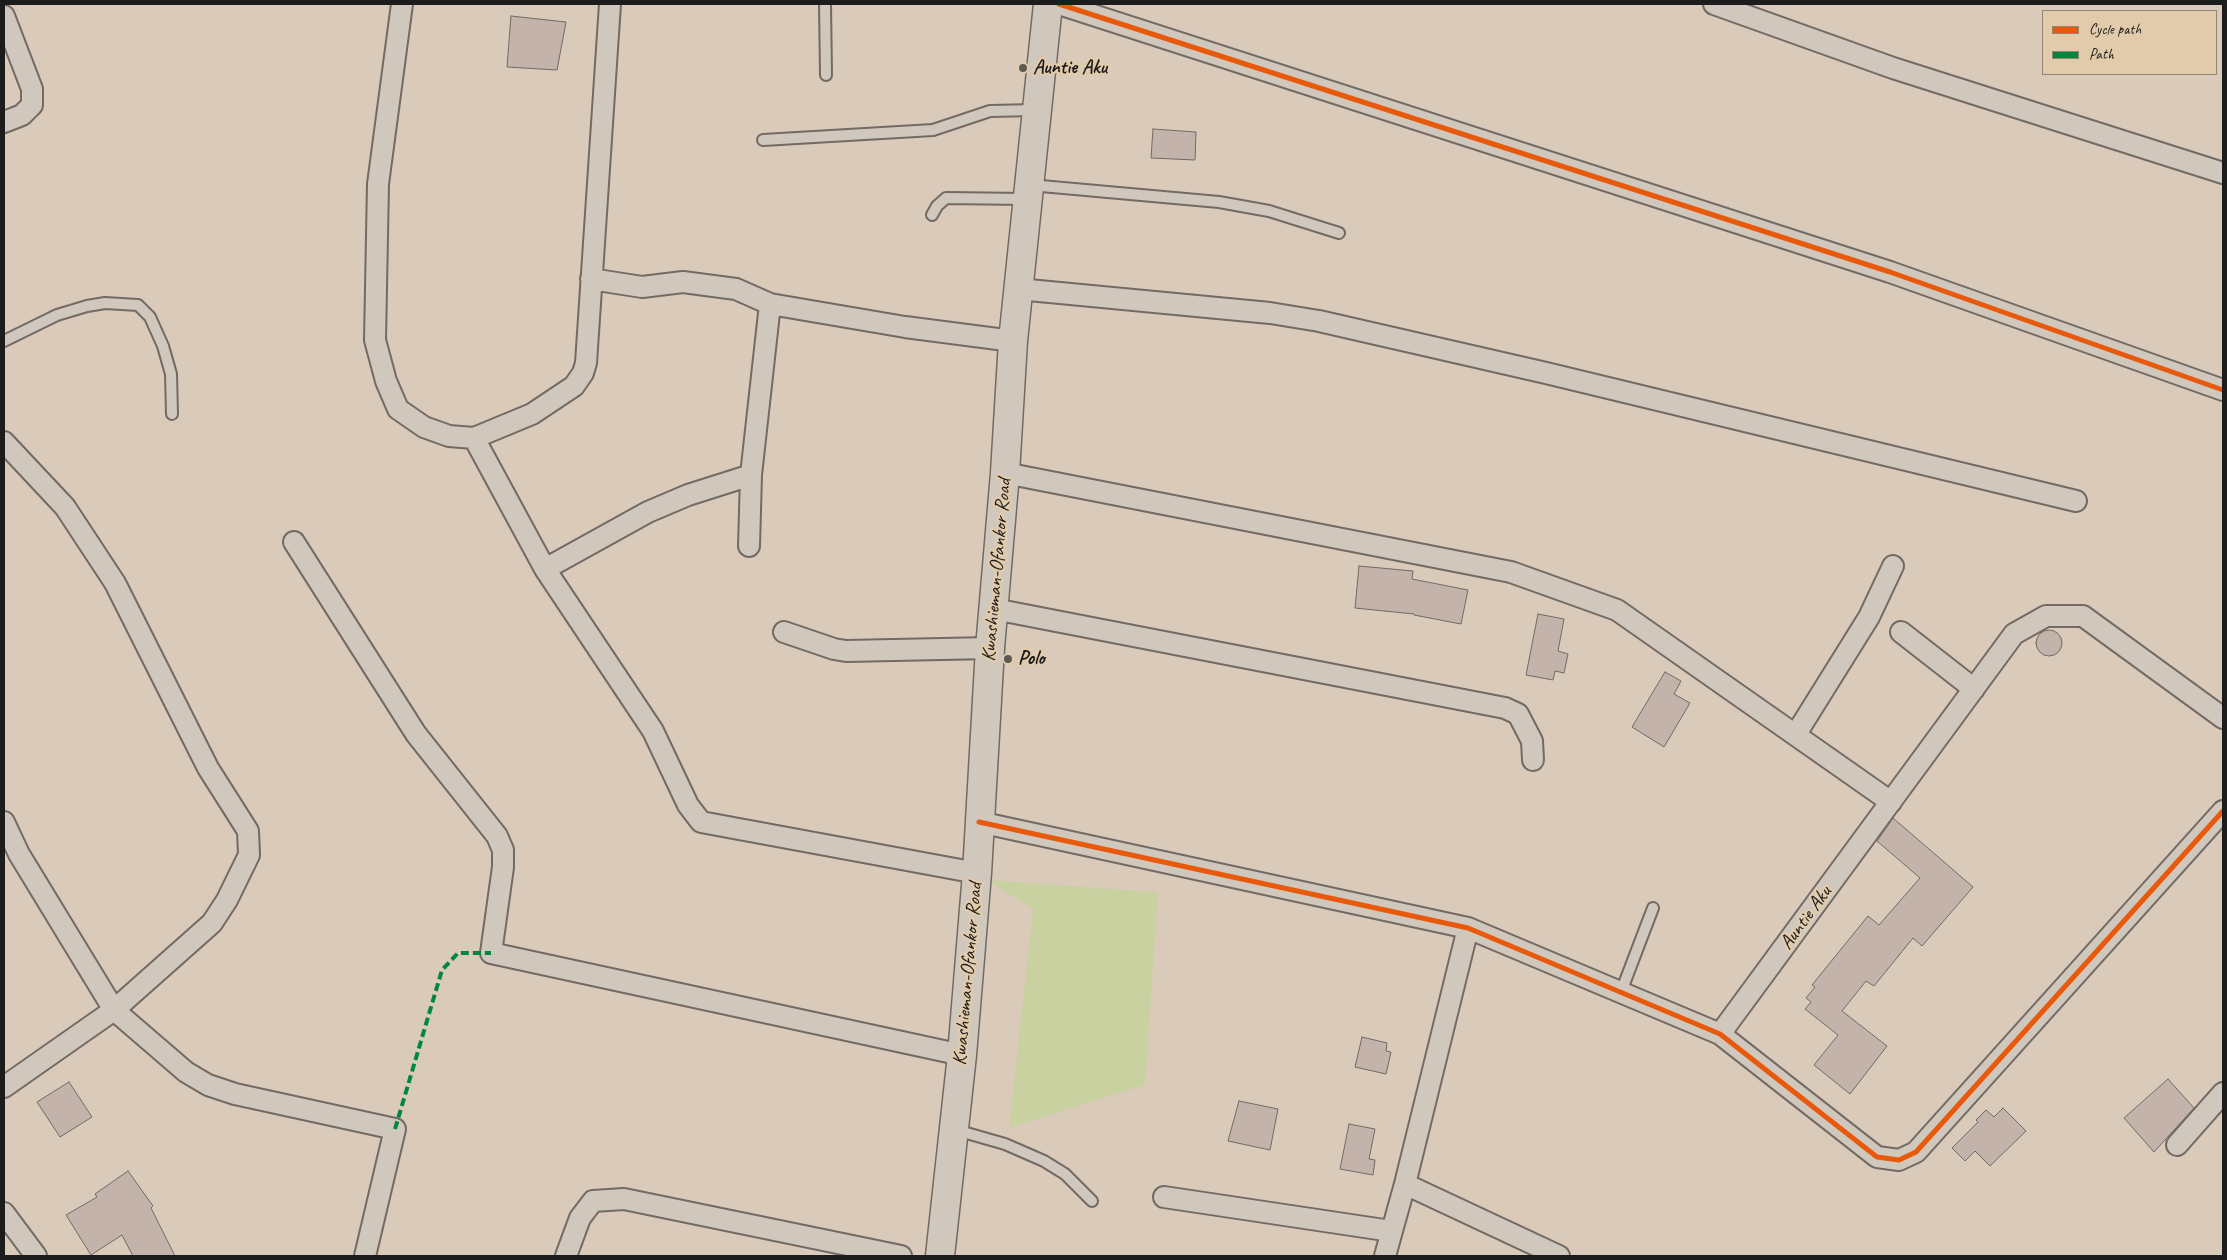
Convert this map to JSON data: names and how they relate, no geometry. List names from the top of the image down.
{
  "streets": {
    "main road": ["Kwashieman-Ofankor Road"],
    "street": ["Auntie Aku"]
  },
  "places": ["Auntie Aku", "Polo"],
  "legend": ["Cycle path", "Path"]
}
